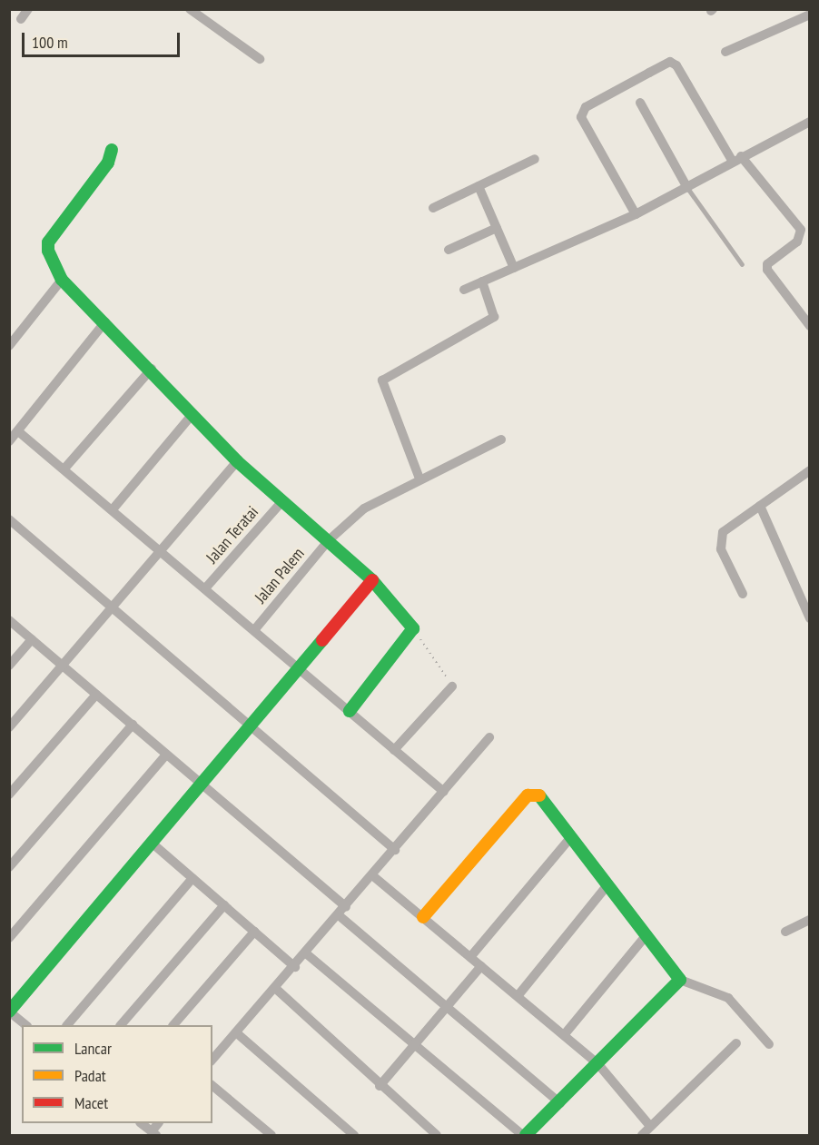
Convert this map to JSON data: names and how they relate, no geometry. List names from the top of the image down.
{
  "streets": {
    "street": ["Jalan Teratai", "Jalan Palem"]
  },
  "legend": ["Lancar", "Padat", "Macet"],
  "scale_bar": "100 m"
}
